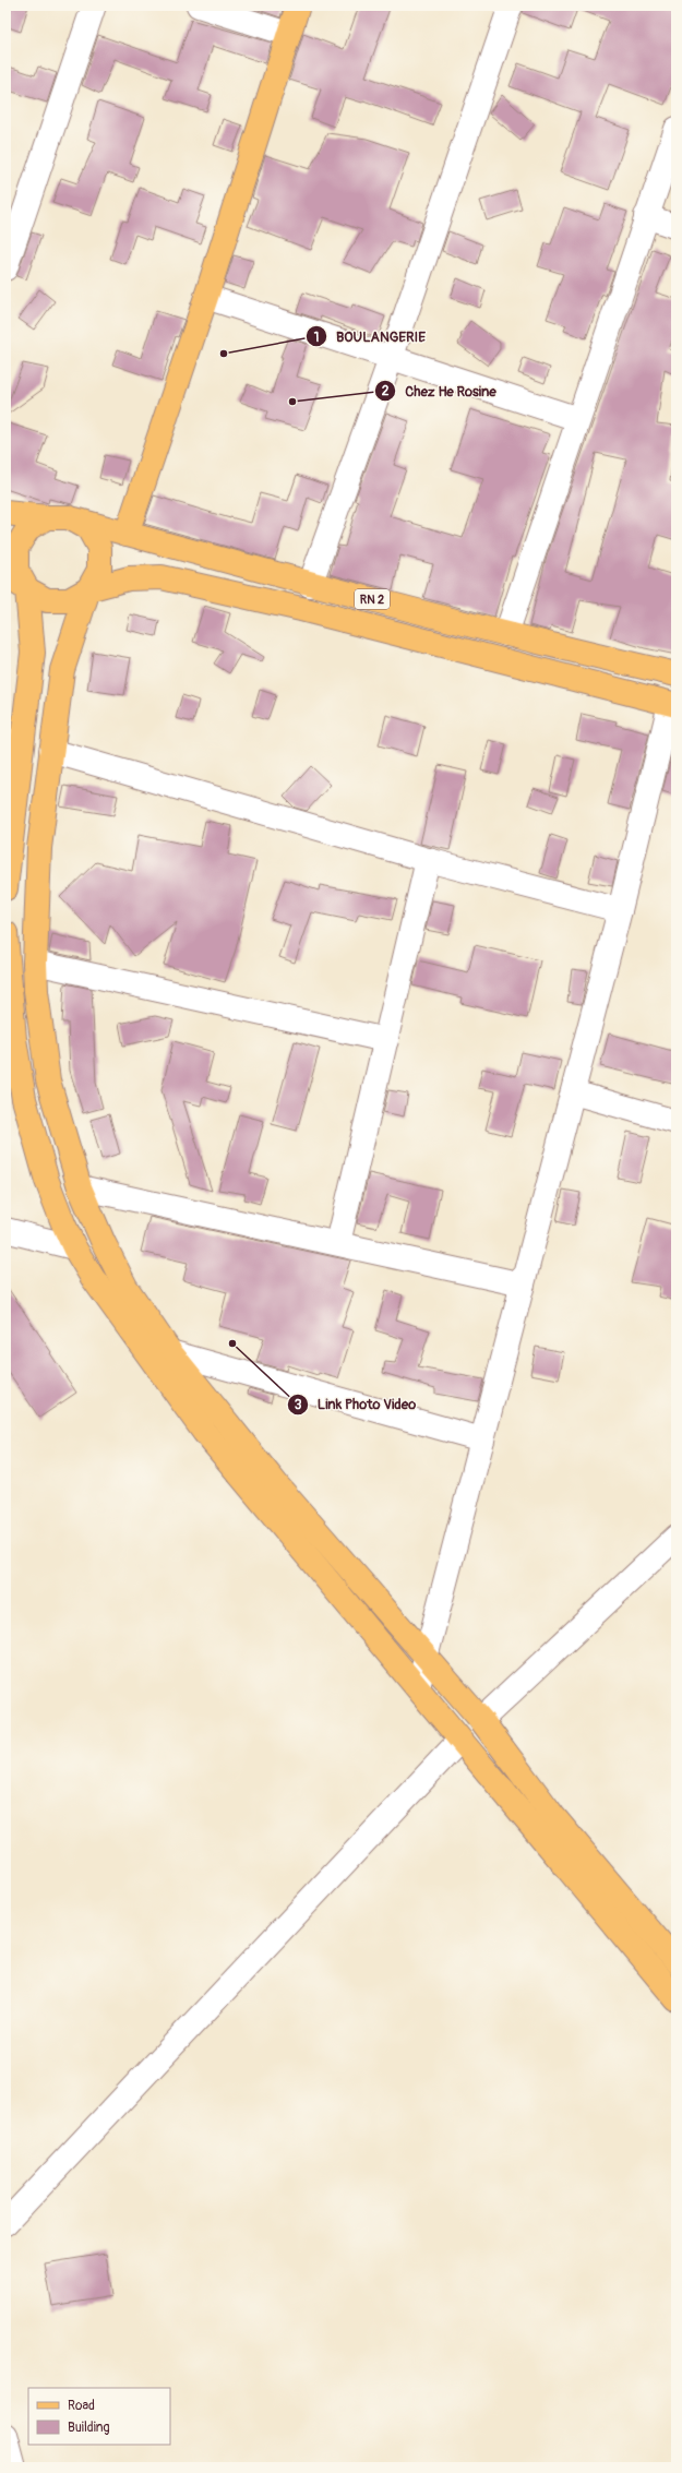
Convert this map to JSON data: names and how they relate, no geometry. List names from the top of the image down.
{
  "streets": {
    "main road": ["RN 2"]
  },
  "places": ["BOULANGERIE", "Chez He Rosine", "Link Photo Video"],
  "legend": ["Road", "Building"]
}
